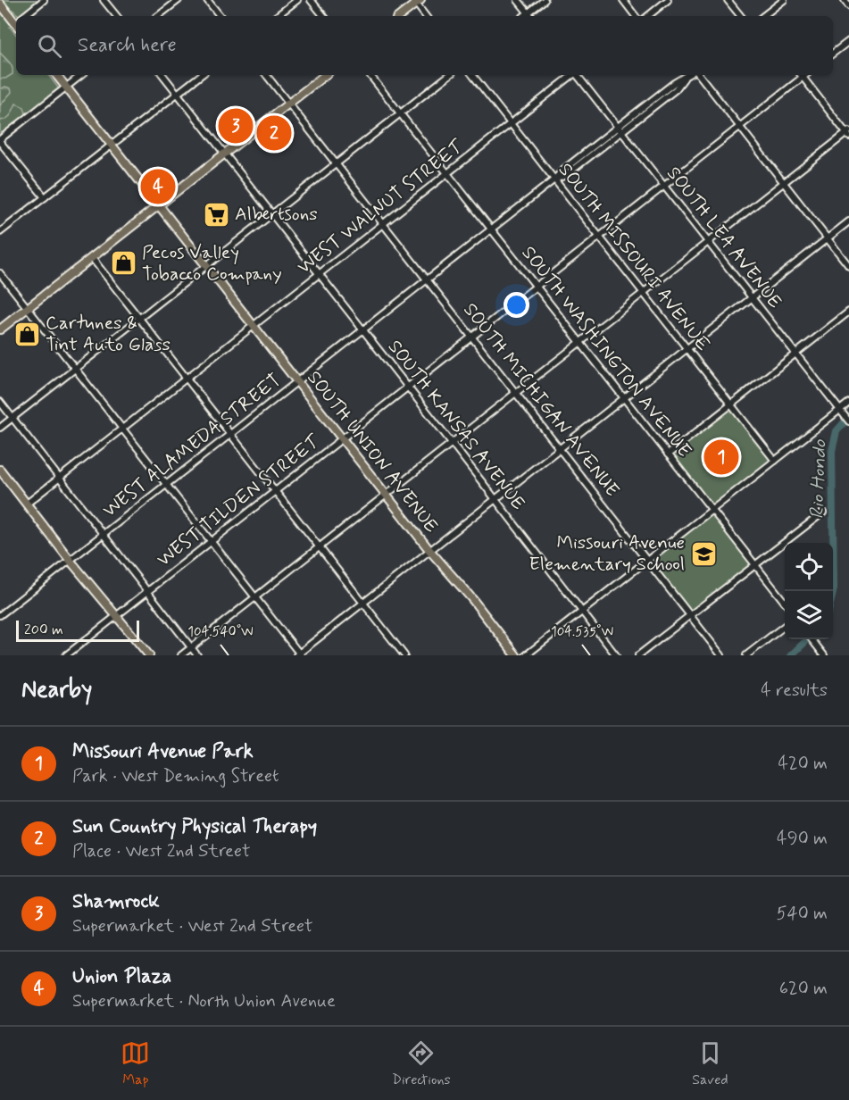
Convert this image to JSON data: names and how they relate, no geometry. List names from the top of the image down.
{
  "streets": {
    "main road": ["SOUTH UNION AVENUE"],
    "street": [
      "WEST WALNUT STREET",
      "SOUTH LEA AVENUE",
      "SOUTH MISSOURI AVENUE",
      "SOUTH WASHINGTON AVENUE",
      "SOUTH MICHIGAN AVENUE",
      "SOUTH KANSAS AVENUE",
      "WEST ALAMEDA STREET",
      "WEST TILDEN STREET"
    ]
  },
  "crossings": [
    ["WEST WALNUT STREET", "SOUTH MISSOURI AVENUE"],
    ["WEST WALNUT STREET", "SOUTH WASHINGTON AVENUE"],
    ["WEST WALNUT STREET", "SOUTH MICHIGAN AVENUE"],
    ["WEST WALNUT STREET", "SOUTH KANSAS AVENUE"],
    ["WEST WALNUT STREET", "SOUTH UNION AVENUE"],
    ["SOUTH LEA AVENUE", "WEST ALAMEDA STREET"],
    ["SOUTH LEA AVENUE", "WEST TILDEN STREET"],
    ["SOUTH MISSOURI AVENUE", "WEST ALAMEDA STREET"],
    ["SOUTH MISSOURI AVENUE", "WEST TILDEN STREET"],
    ["SOUTH WASHINGTON AVENUE", "WEST ALAMEDA STREET"],
    ["SOUTH WASHINGTON AVENUE", "WEST TILDEN STREET"],
    ["SOUTH MICHIGAN AVENUE", "WEST ALAMEDA STREET"],
    ["SOUTH MICHIGAN AVENUE", "WEST TILDEN STREET"],
    ["SOUTH KANSAS AVENUE", "WEST ALAMEDA STREET"],
    ["SOUTH KANSAS AVENUE", "WEST TILDEN STREET"],
    ["WEST ALAMEDA STREET", "SOUTH UNION AVENUE"],
    ["SOUTH UNION AVENUE", "WEST TILDEN STREET"]
  ],
  "water": ["Rio Hondo"],
  "places": {
    "supermarket": ["Albertsons"],
    "shop": ["Pecos Valley Tobacco Company", "Cartunes & Tint Auto Glass"],
    "school or university": ["Missouri Avenue Elementary School"]
  },
  "scale_bar": "200 m",
  "page": {
    "search": "Search here",
    "pins": [
      "3",
      "2",
      "4",
      "1"
    ],
    "scale": "200 m",
    "heading": ["Nearby", "4 results"],
    "list": [
      {
        "mark": "1",
        "name": "Missouri Avenue Park",
        "note": "Park · West Deming Street",
        "value": "420 m"
      },
      {
        "mark": "2",
        "name": "Sun Country Physical Therapy",
        "note": "Place · West 2nd Street",
        "value": "490 m"
      },
      {
        "mark": "3",
        "name": "Shamrock",
        "note": "Supermarket · West 2nd Street",
        "value": "540 m"
      },
      {
        "mark": "4",
        "name": "Union Plaza",
        "note": "Supermarket · North Union Avenue",
        "value": "620 m"
      }
    ],
    "nav": ["Map", "Directions", "Saved"]
  },
  "coordinates": ["104.540°W", "104.535°W"]
}
